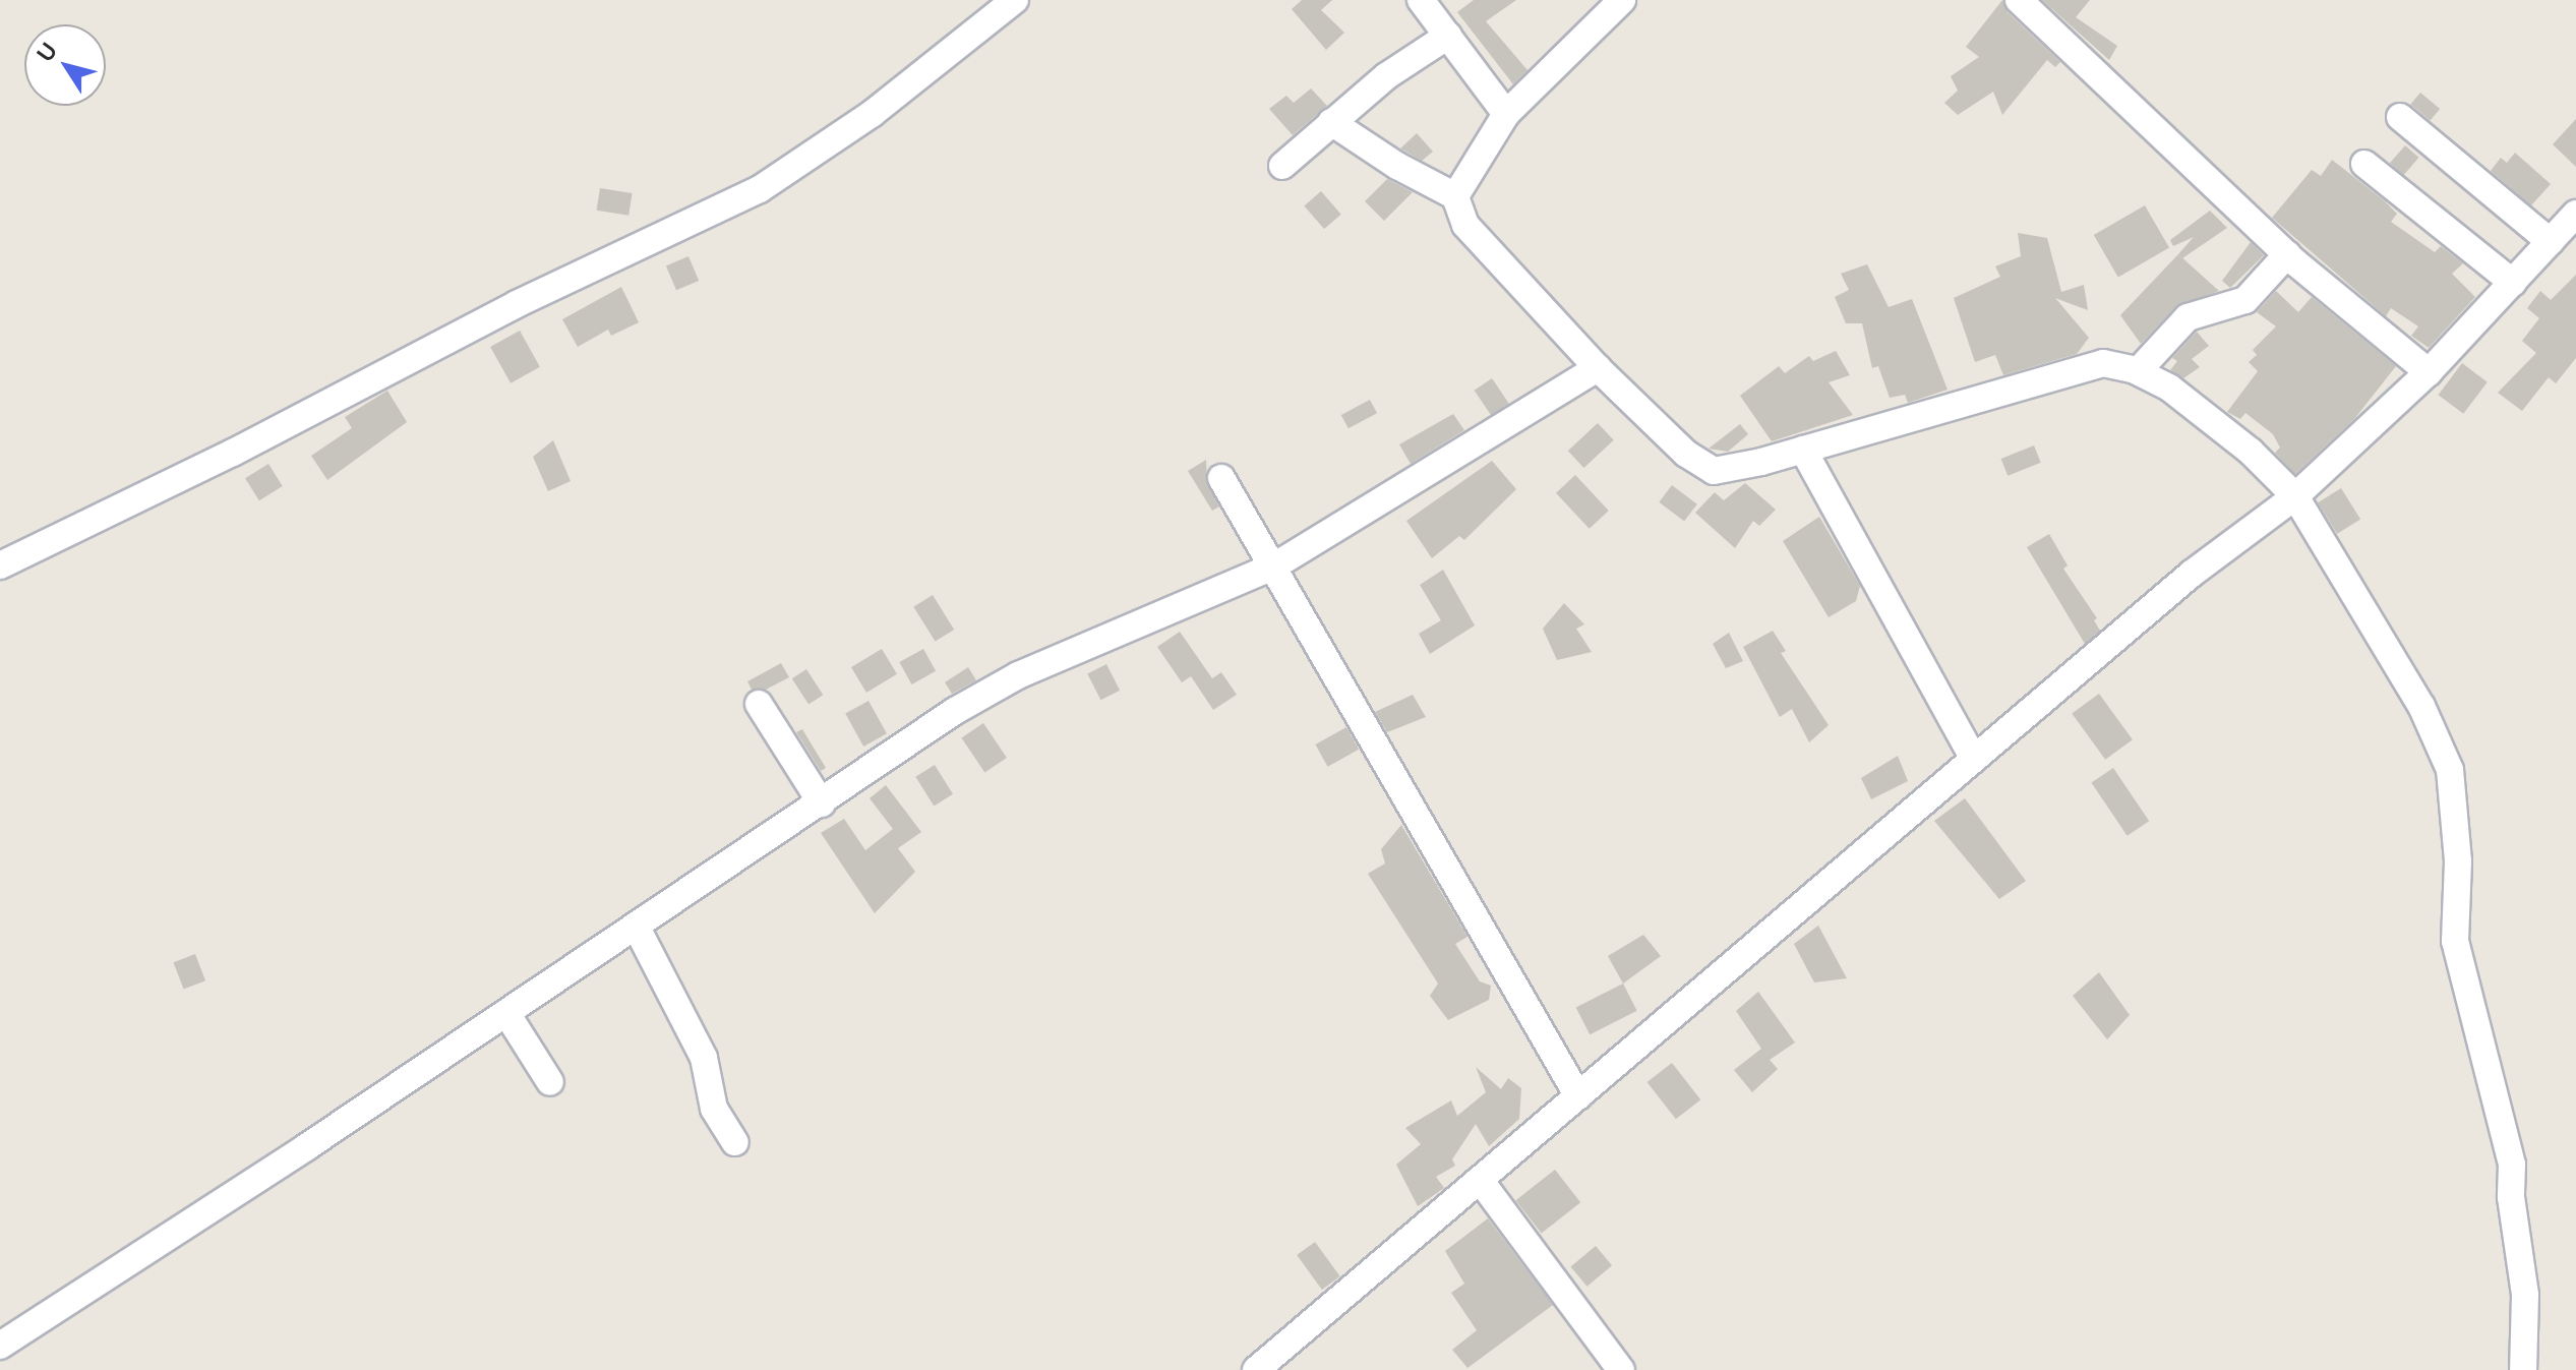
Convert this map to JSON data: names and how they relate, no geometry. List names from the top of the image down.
{
  "north": "top left"
}
